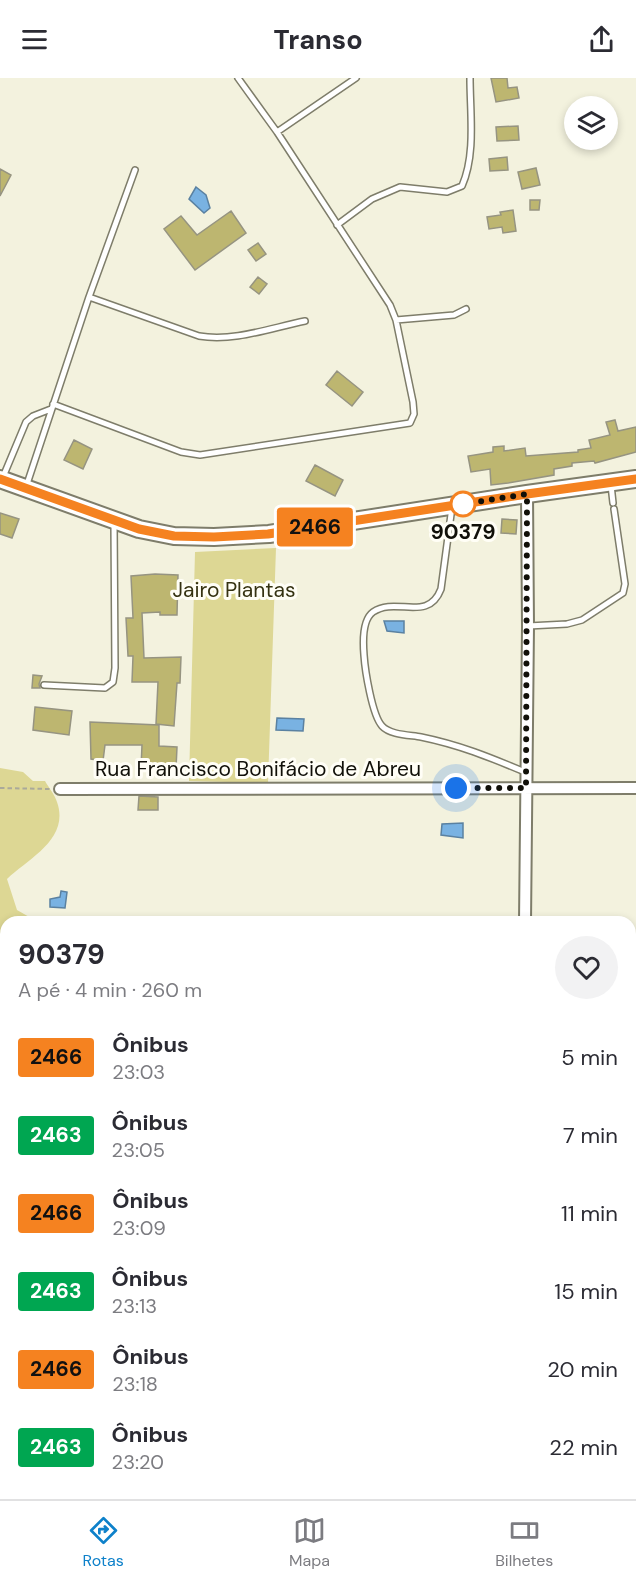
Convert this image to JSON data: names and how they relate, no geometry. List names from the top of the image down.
{
  "streets": {
    "street": ["Rua Francisco Bonifácio de Abreu"]
  },
  "parks": ["Jairo Plantas"],
  "places": ["90379"],
  "lines": ["bus line 2466"],
  "page": {
    "header": "Transo",
    "on_map": "2466",
    "heading": ["90379", "A pé · 4 min · 260 m"],
    "list": [
      {
        "mark": "2466",
        "name": "Ônibus",
        "note": "23:03",
        "value": "5 min"
      },
      {
        "mark": "2463",
        "name": "Ônibus",
        "note": "23:05",
        "value": "7 min"
      },
      {
        "mark": "2466",
        "name": "Ônibus",
        "note": "23:09",
        "value": "11 min"
      },
      {
        "mark": "2463",
        "name": "Ônibus",
        "note": "23:13",
        "value": "15 min"
      },
      {
        "mark": "2466",
        "name": "Ônibus",
        "note": "23:18",
        "value": "20 min"
      },
      {
        "mark": "2463",
        "name": "Ônibus",
        "note": "23:20",
        "value": "22 min"
      }
    ],
    "tabs": ["Rotas", "Mapa", "Bilhetes"]
  }
}
